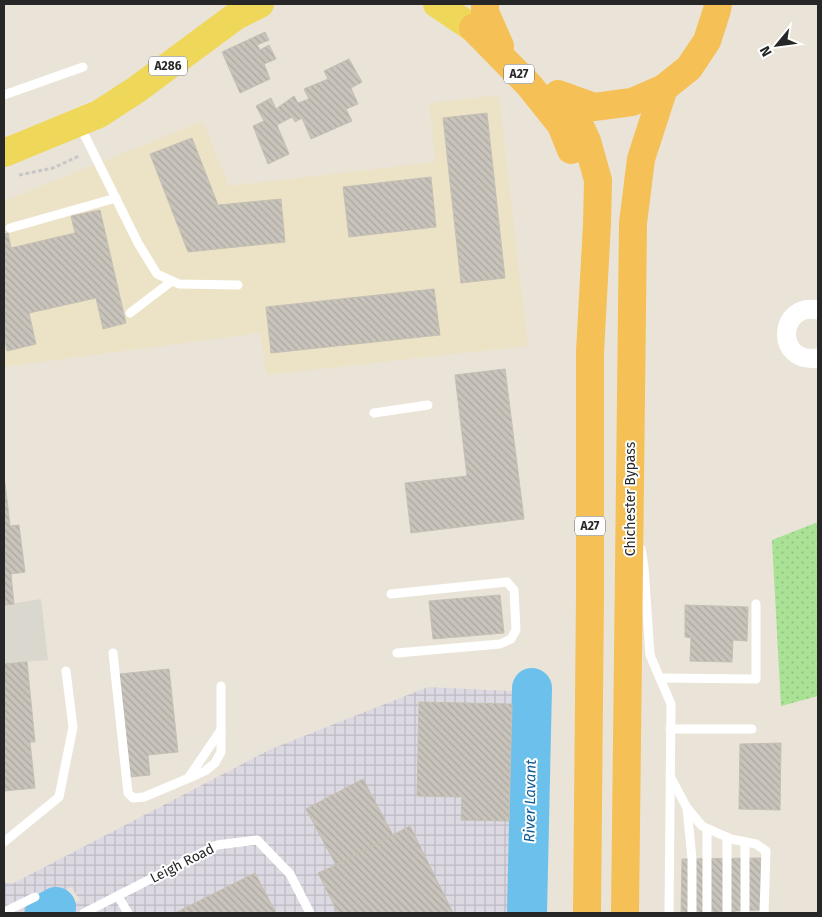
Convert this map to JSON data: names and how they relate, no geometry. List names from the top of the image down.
{
  "streets": {
    "highway": ["A27", "Chichester Bypass"],
    "main road": ["A286"],
    "lane": ["Leigh Road"]
  },
  "water": ["River Lavant"],
  "north": "bottom left"
}
